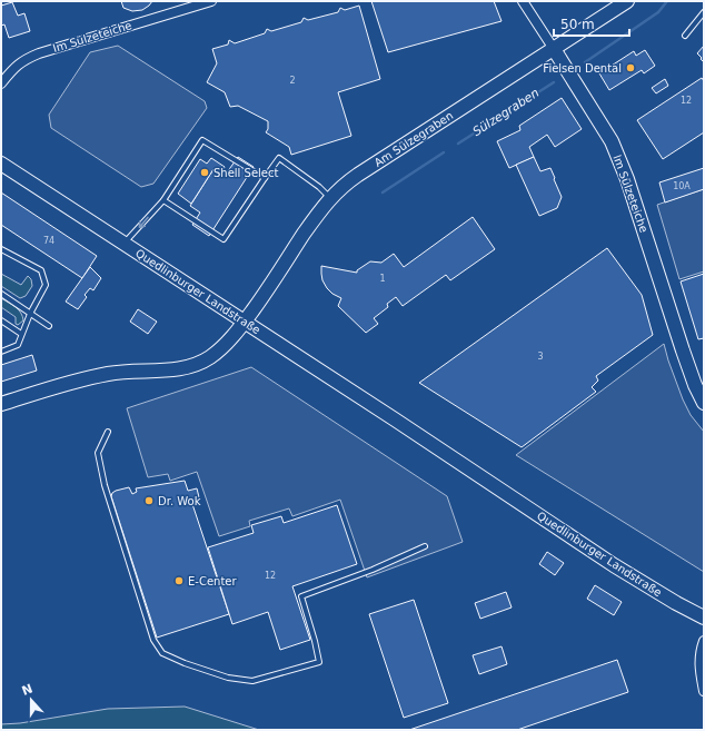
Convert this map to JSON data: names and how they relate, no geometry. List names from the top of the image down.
{
  "streets": {
    "street": ["Im Sülzeteiche", "Am Sülzegraben", "Quedlinburger Landstraße"]
  },
  "crossings": [
    ["Im Sülzeteiche", "Am Sülzegraben"],
    ["Am Sülzegraben", "Quedlinburger Landstraße"]
  ],
  "water": ["Sülzegraben"],
  "places": [
    "Fielsen Dental",
    "Shell Select",
    "Dr. Wok",
    "E-Center"
  ],
  "house_numbers": [
    "2",
    "12",
    "10A",
    "74",
    "1",
    "3",
    "12"
  ],
  "scale_bar": "50 m",
  "north": "top"
}
